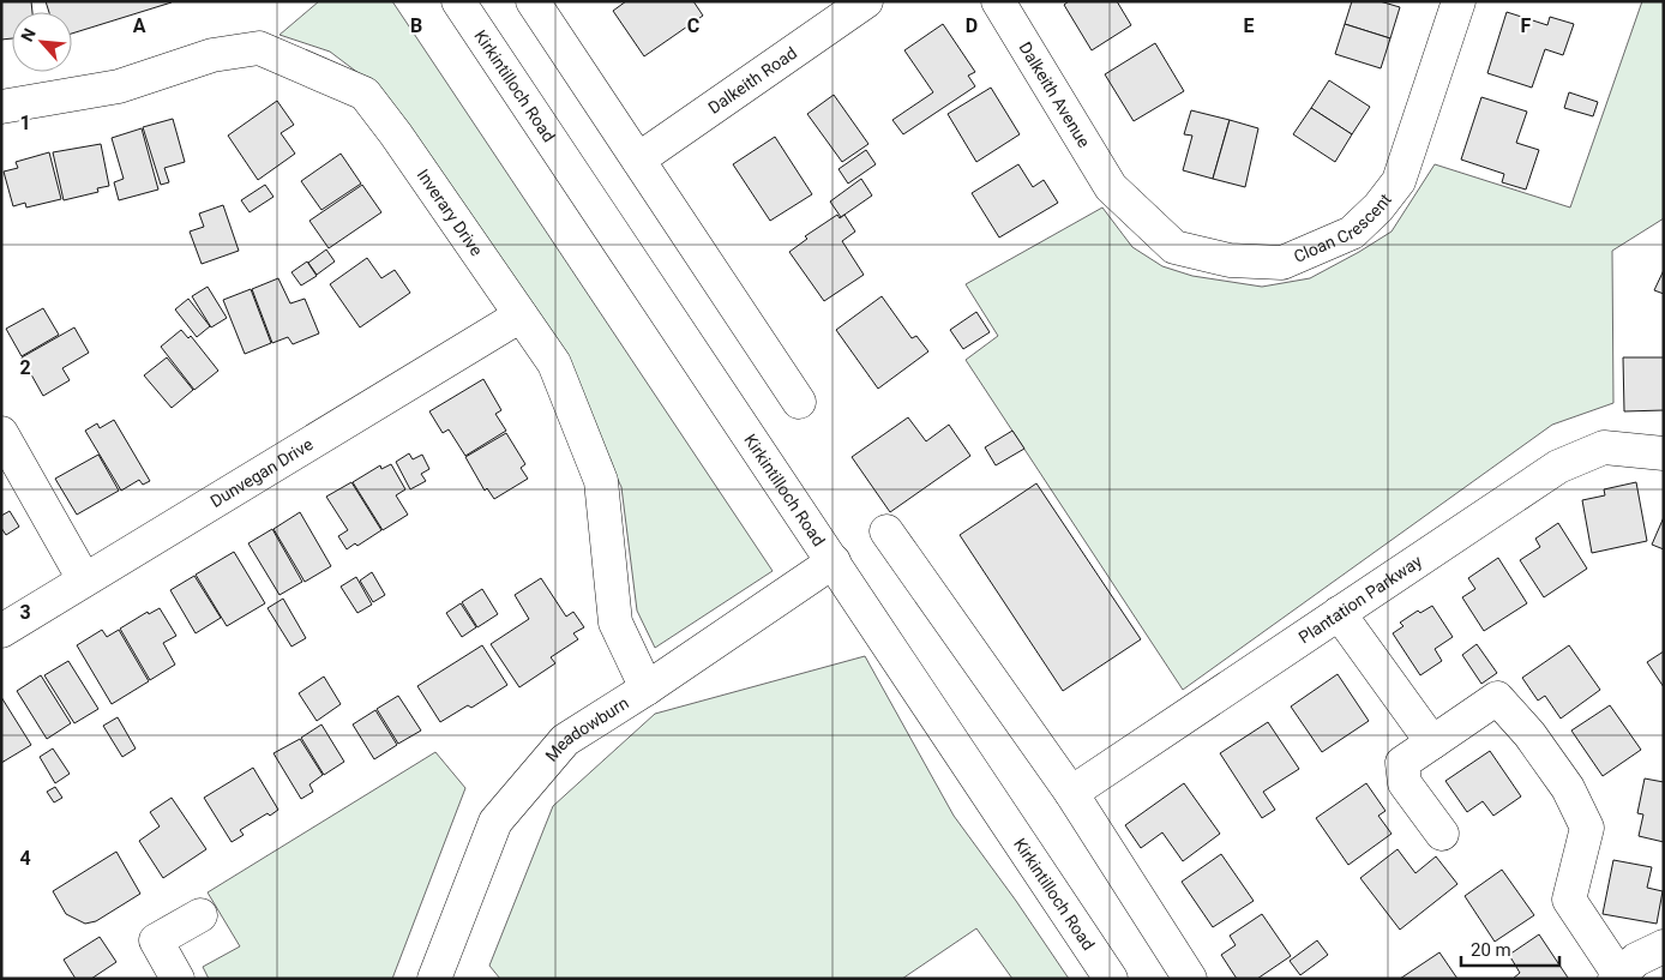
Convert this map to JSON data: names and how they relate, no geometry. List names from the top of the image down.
{
  "streets": {
    "street": [
      "Dalkeith Road",
      "Kirkintilloch Road",
      "Dalkeith Avenue",
      "Inverary Drive",
      "Cloan Crescent",
      "Dunvegan Drive",
      "Plantation Parkway",
      "Meadowburn"
    ]
  },
  "crossings": [
    ["Kirkintilloch Road", "Meadowburn"],
    ["Dalkeith Avenue", "Cloan Crescent"],
    ["Inverary Drive", "Dunvegan Drive"],
    ["Inverary Drive", "Meadowburn"]
  ],
  "scale_bar": "20 m",
  "north": "top left",
  "grid": {
    "columns": [
      "A",
      "B",
      "C",
      "D",
      "E",
      "F"
    ],
    "rows": [
      "1",
      "2",
      "3",
      "4"
    ]
  }
}
